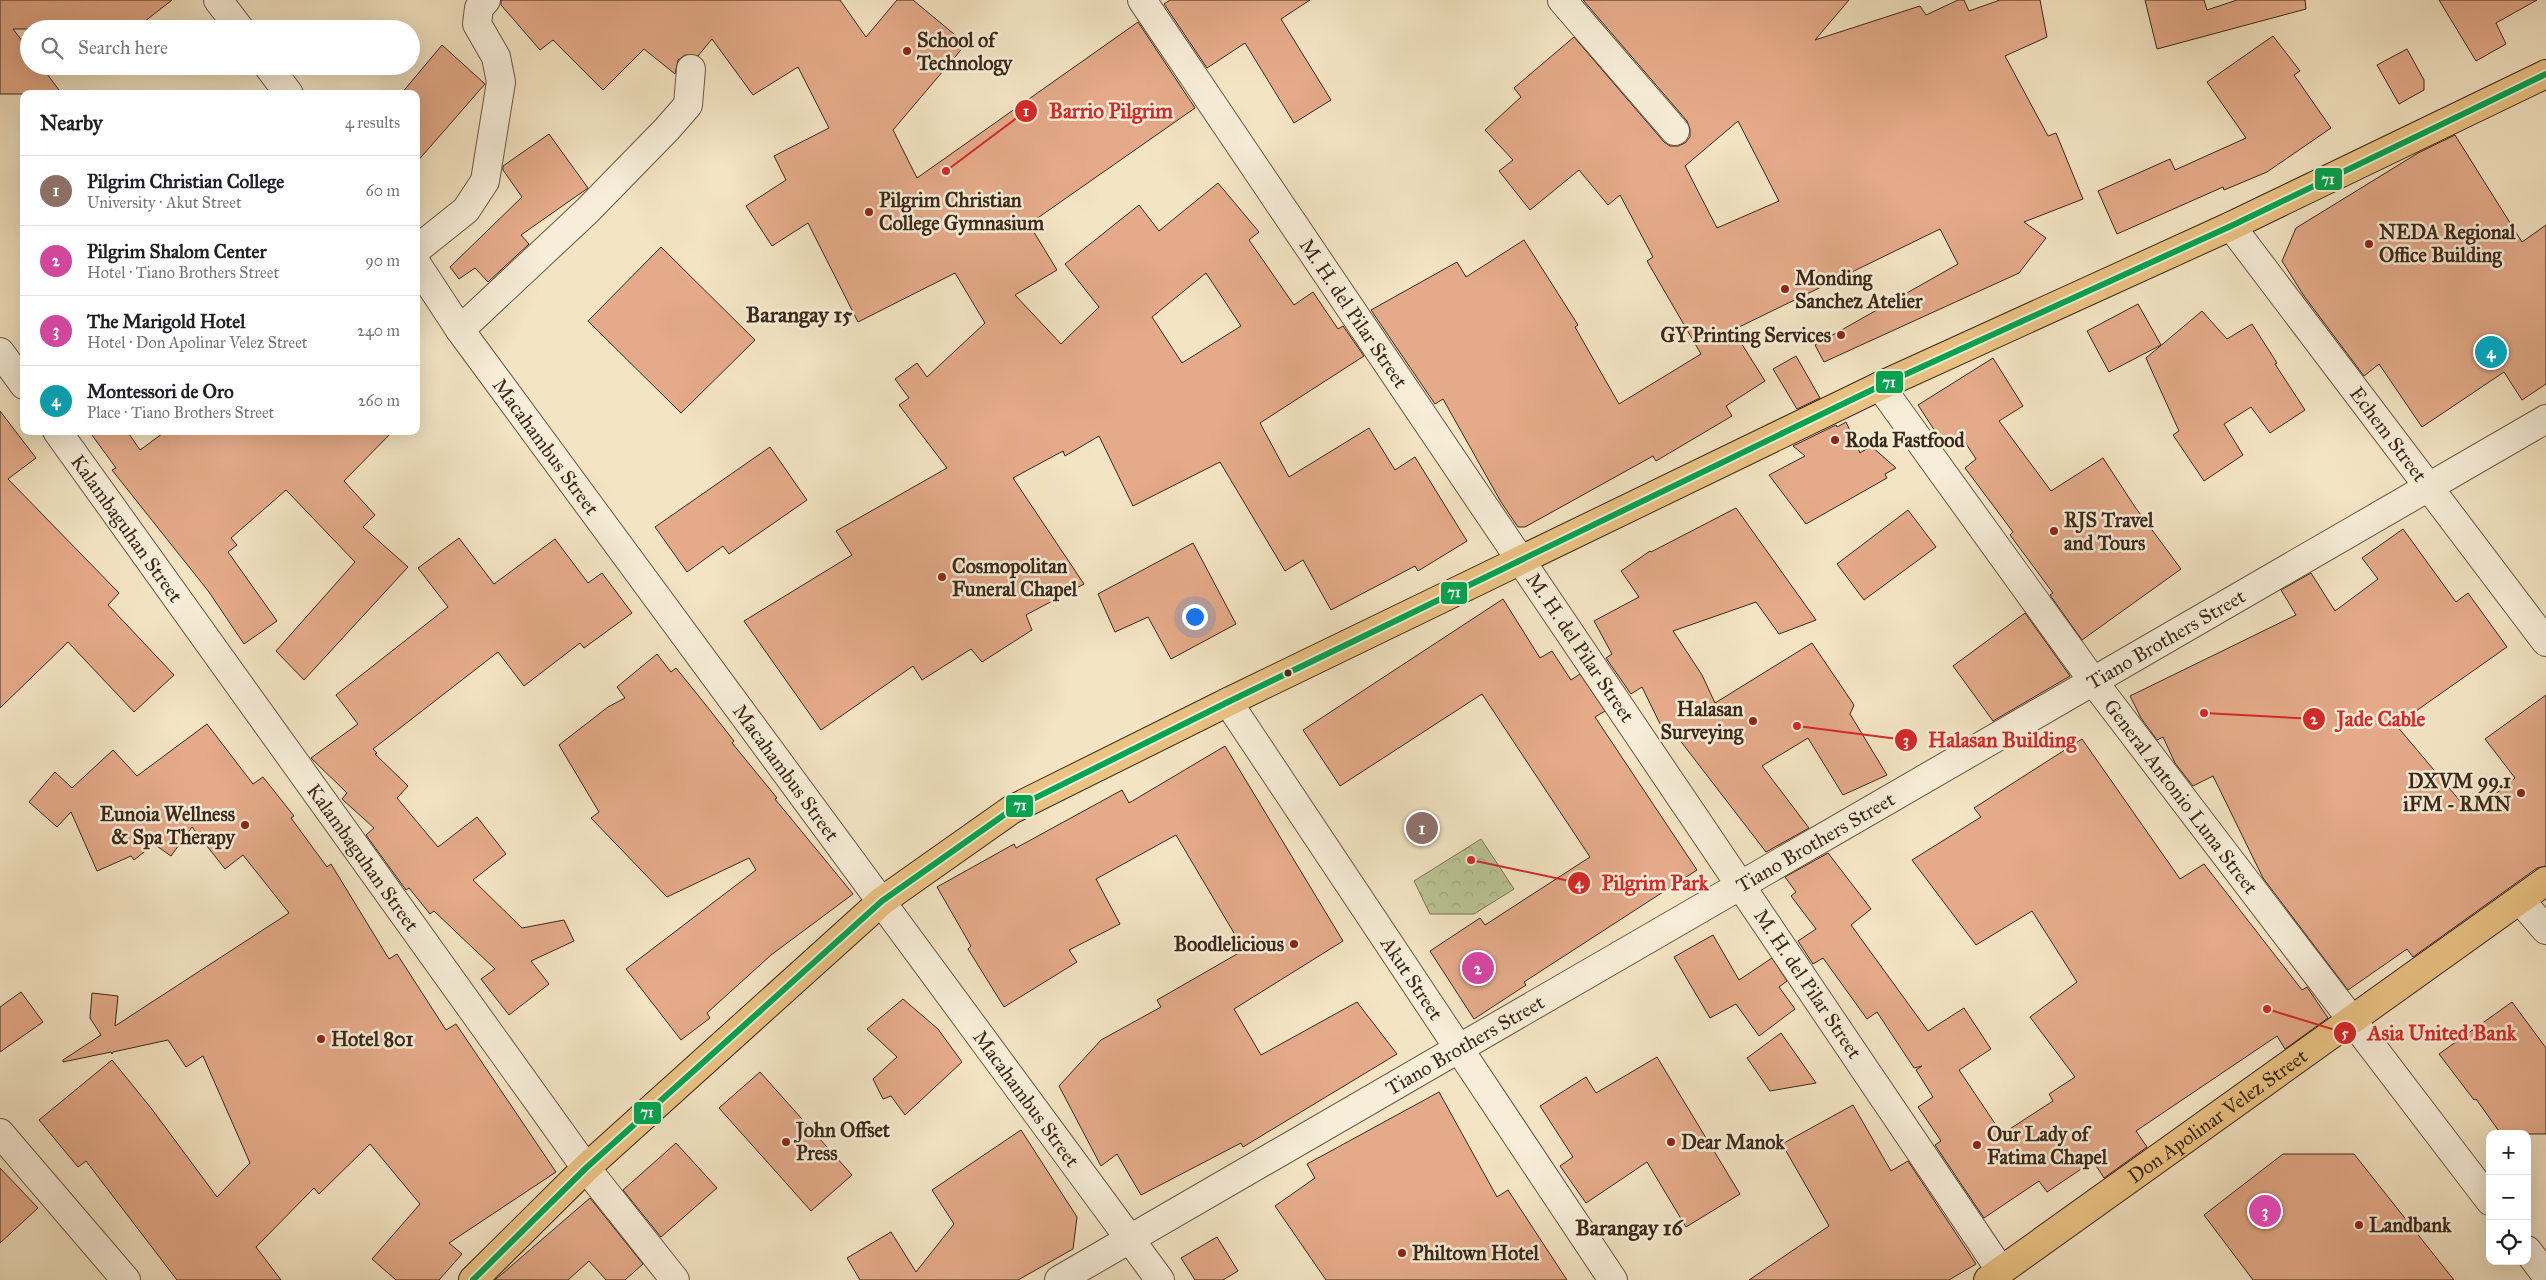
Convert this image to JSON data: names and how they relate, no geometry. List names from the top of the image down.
{
  "streets": {
    "main road": ["Don Apolinar Velez Street"],
    "street": [
      "M. H. del Pilar Street",
      "Echem Street",
      "Macahambus Street",
      "Kalambaguhan Street",
      "Tiano Brothers Street",
      "General Antonio Luna Street",
      "Akut Street"
    ]
  },
  "crossings": [
    ["M. H. del Pilar Street", "Tiano Brothers Street"],
    ["M. H. del Pilar Street", "Don Apolinar Velez Street"],
    ["Echem Street", "Tiano Brothers Street"],
    ["Macahambus Street", "Tiano Brothers Street"],
    ["Tiano Brothers Street", "General Antonio Luna Street"],
    ["Tiano Brothers Street", "Akut Street"],
    ["General Antonio Luna Street", "Don Apolinar Velez Street"]
  ],
  "districts": ["Barangay 15", "Barangay 16"],
  "places": [
    "School of Technology",
    "Barrio Pilgrim",
    "Pilgrim Christian College Gymnasium",
    "NEDA Regional Office Building",
    "Monding Sanchez Atelier",
    "GY Printing Services",
    "Roda Fastfood",
    "RJS Travel and Tours",
    "Cosmopolitan Funeral Chapel",
    "Jade Cable",
    "Halasan Surveying",
    "Halasan Building",
    "DXVM 99.1 iFM - RMN",
    "Eunoia Wellness & Spa Therapy",
    "Pilgrim Park",
    "Boodlelicious",
    "Asia United Bank",
    "Hotel 801",
    "John Offset Press",
    "Dear Manok",
    "Our Lady of Fatima Chapel",
    "Landbank",
    "Philtown Hotel"
  ],
  "lines": ["transit line 71"],
  "page": {
    "search": "Search here",
    "heading": ["Nearby", "4 results"],
    "list": [
      {
        "mark": "1",
        "name": "Pilgrim Christian College",
        "note": "University · Akut Street",
        "value": "60 m"
      },
      {
        "mark": "2",
        "name": "Pilgrim Shalom Center",
        "note": "Hotel · Tiano Brothers Street",
        "value": "90 m"
      },
      {
        "mark": "3",
        "name": "The Marigold Hotel",
        "note": "Hotel · Don Apolinar Velez Street",
        "value": "240 m"
      },
      {
        "mark": "4",
        "name": "Montessori de Oro",
        "note": "Place · Tiano Brothers Street",
        "value": "260 m"
      }
    ],
    "pins": [
      "4",
      "1",
      "2",
      "3"
    ],
    "map_buttons": ["+", "−"]
  }
}
